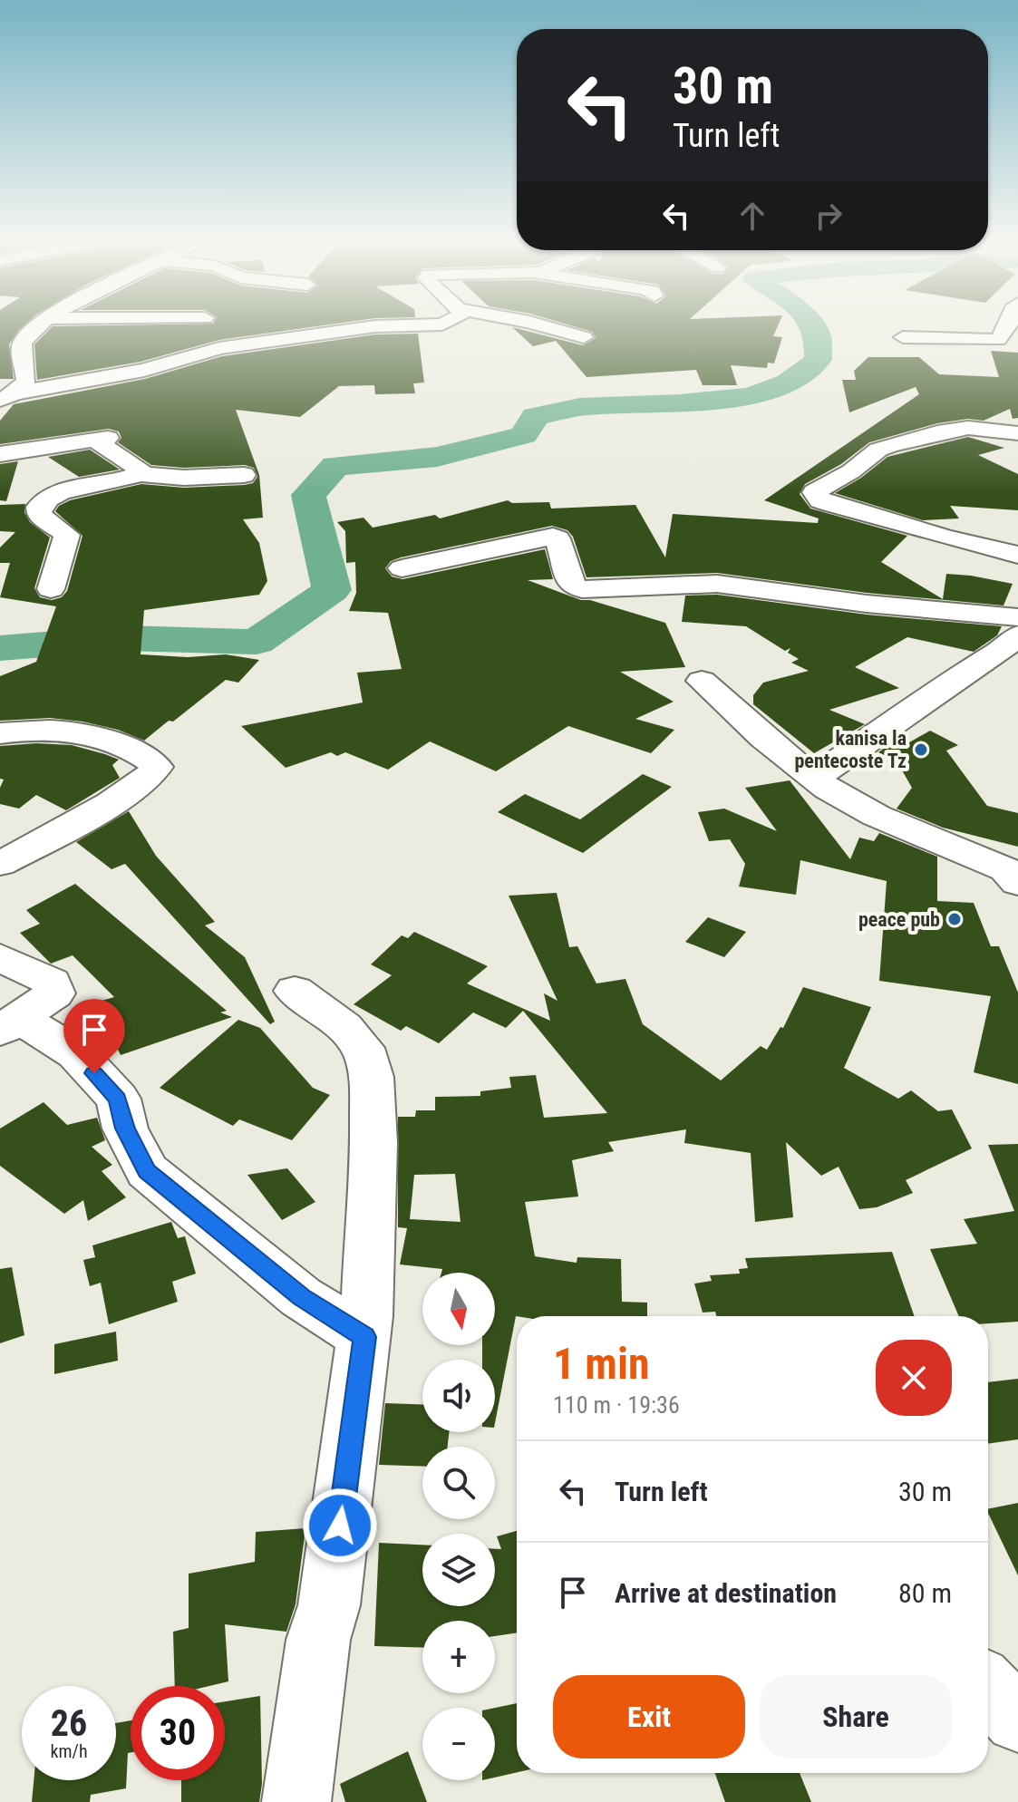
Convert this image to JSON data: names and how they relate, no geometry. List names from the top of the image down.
{
  "places": ["kanisa la pentecoste Tz", "peace pub"],
  "north": "bottom",
  "page": {
    "turn": ["30 m", "Turn left"],
    "map_buttons": ["+", "−"],
    "heading": ["1 min", "110 m · 19:36"],
    "list": [
      {
        "name": "Turn left",
        "value": "30 m"
      },
      {
        "name": "Arrive at destination",
        "value": "80 m"
      }
    ],
    "buttons": ["Exit", "Share"],
    "speed": "26 km/h",
    "limit": "30"
  }
}
